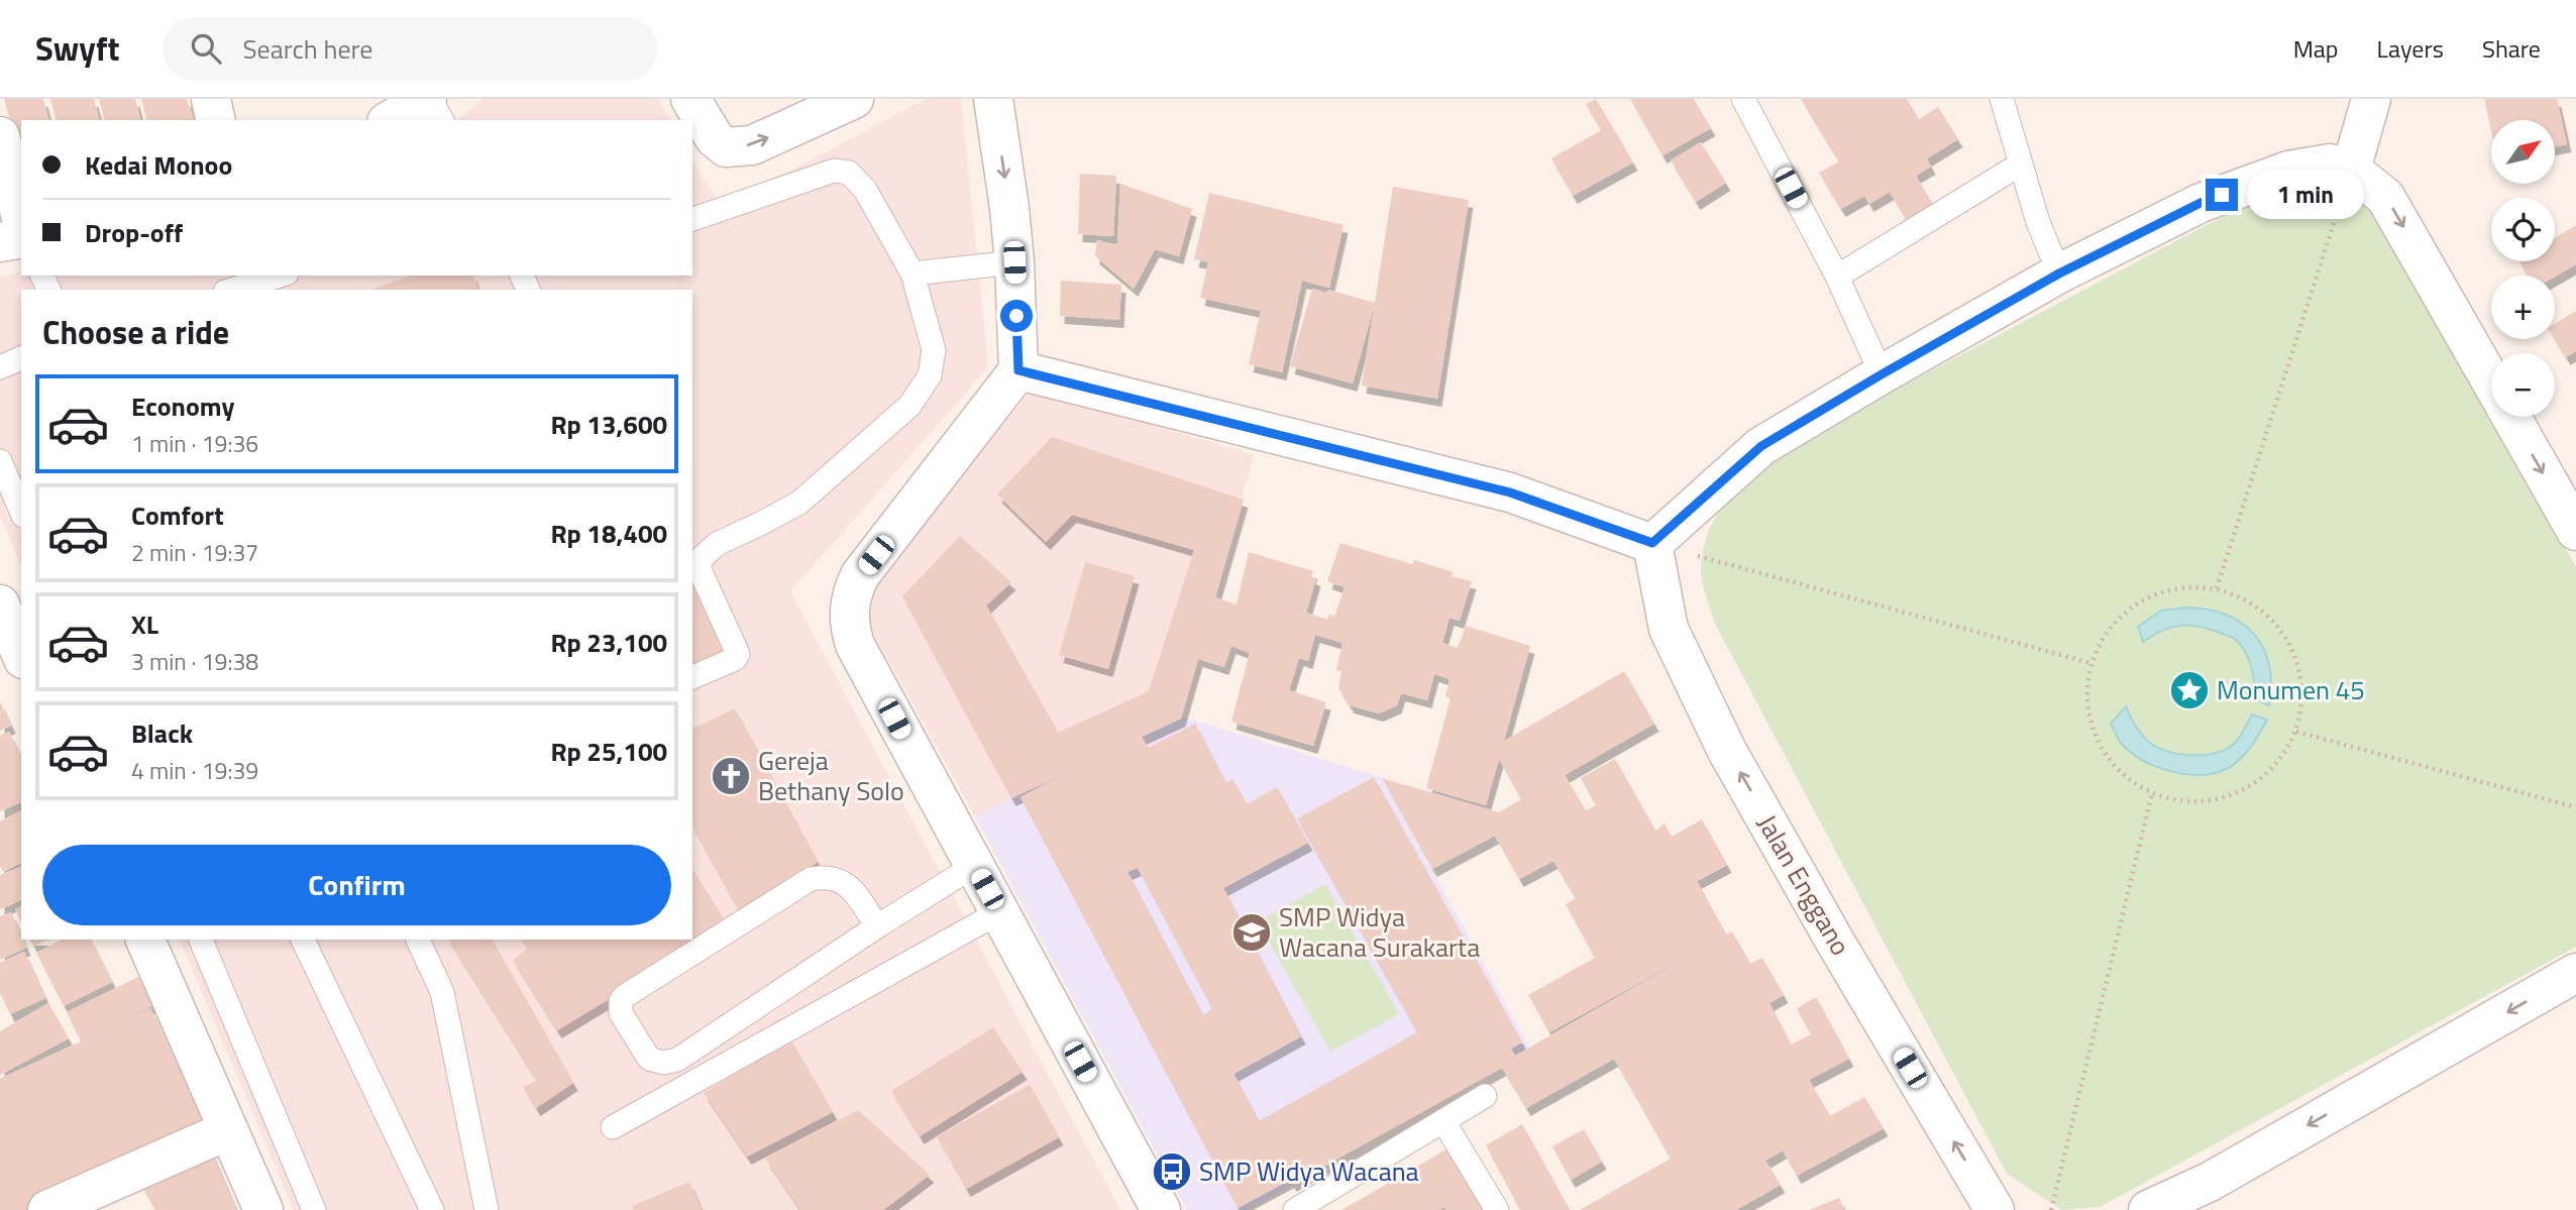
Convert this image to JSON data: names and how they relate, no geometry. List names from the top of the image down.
{
  "streets": {
    "street": ["Jalan Enggano"]
  },
  "one_way": ["Jalan Enggano"],
  "places": {
    "place": ["Monumen 45"],
    "church": ["Gereja Bethany Solo"],
    "school or university": ["SMP Widya Wacana Surakarta"],
    "bus stop": ["SMP Widya Wacana"]
  },
  "north": "top right",
  "page": {
    "header": "Swyft",
    "search": "Search here",
    "nav": ["Map", "Layers", "Share"],
    "map_buttons": ["+", "−"],
    "banner": ["Kedai Monoo", "Drop-off"],
    "bubble": "1 min",
    "heading": "Choose a ride",
    "list": [
      {
        "name": "Economy",
        "note": "1 min · 19:36",
        "value": "Rp 13,600"
      },
      {
        "name": "Comfort",
        "note": "2 min · 19:37",
        "value": "Rp 18,400"
      },
      {
        "name": "XL",
        "note": "3 min · 19:38",
        "value": "Rp 23,100"
      },
      {
        "name": "Black",
        "note": "4 min · 19:39",
        "value": "Rp 25,100"
      }
    ],
    "buttons": "Confirm"
  }
}
